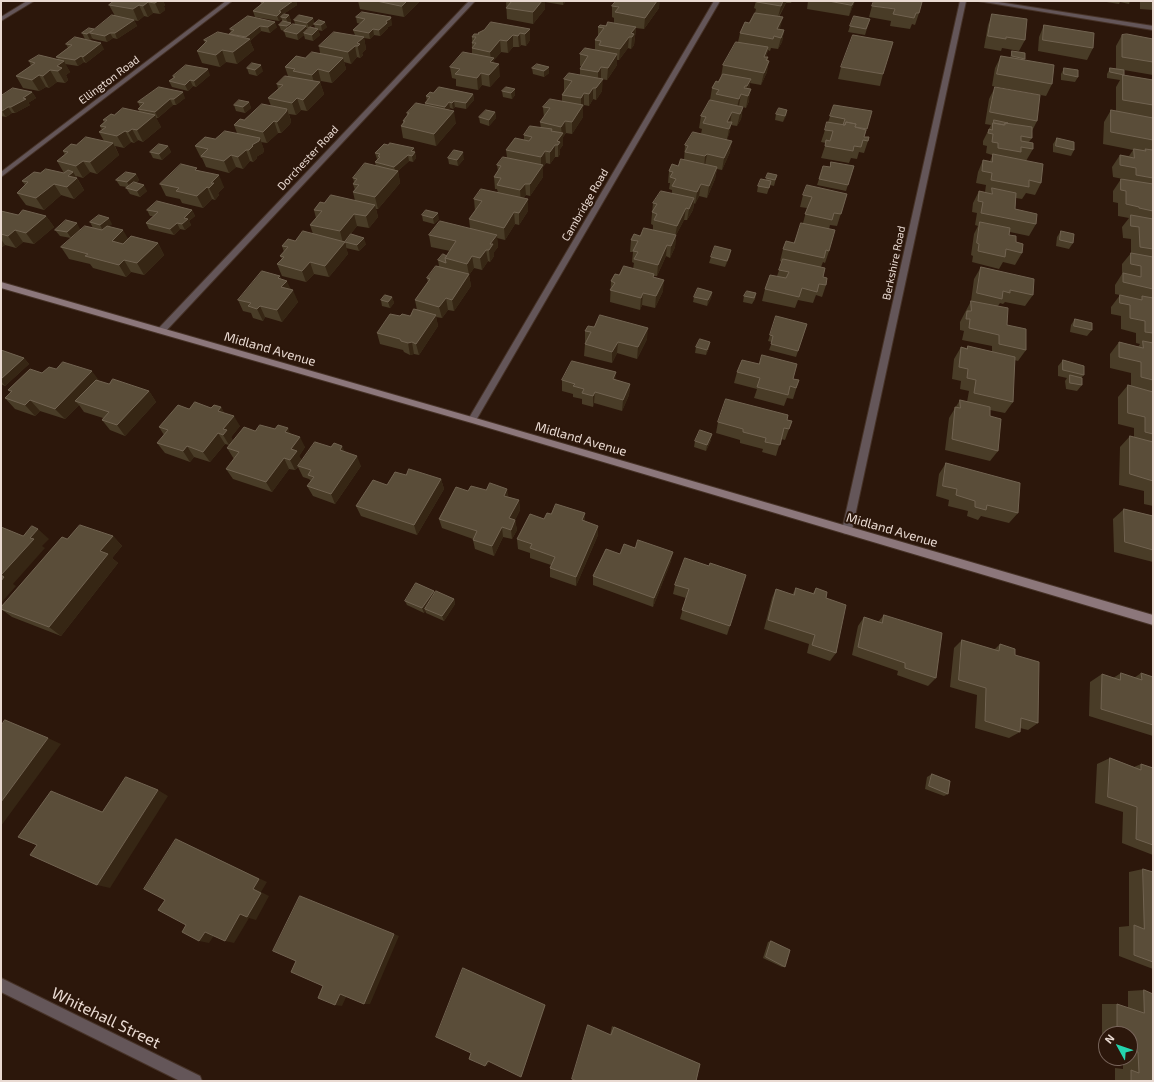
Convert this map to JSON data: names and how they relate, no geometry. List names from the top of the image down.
{
  "streets": {
    "street": [
      "Ellington Road",
      "Dorchester Road",
      "Cambridge Road",
      "Berkshire Road",
      "Midland Avenue",
      "Whitehall Street"
    ]
  },
  "crossings": [
    ["Dorchester Road", "Midland Avenue"],
    ["Cambridge Road", "Midland Avenue"],
    ["Berkshire Road", "Midland Avenue"]
  ],
  "north": "top left"
}
